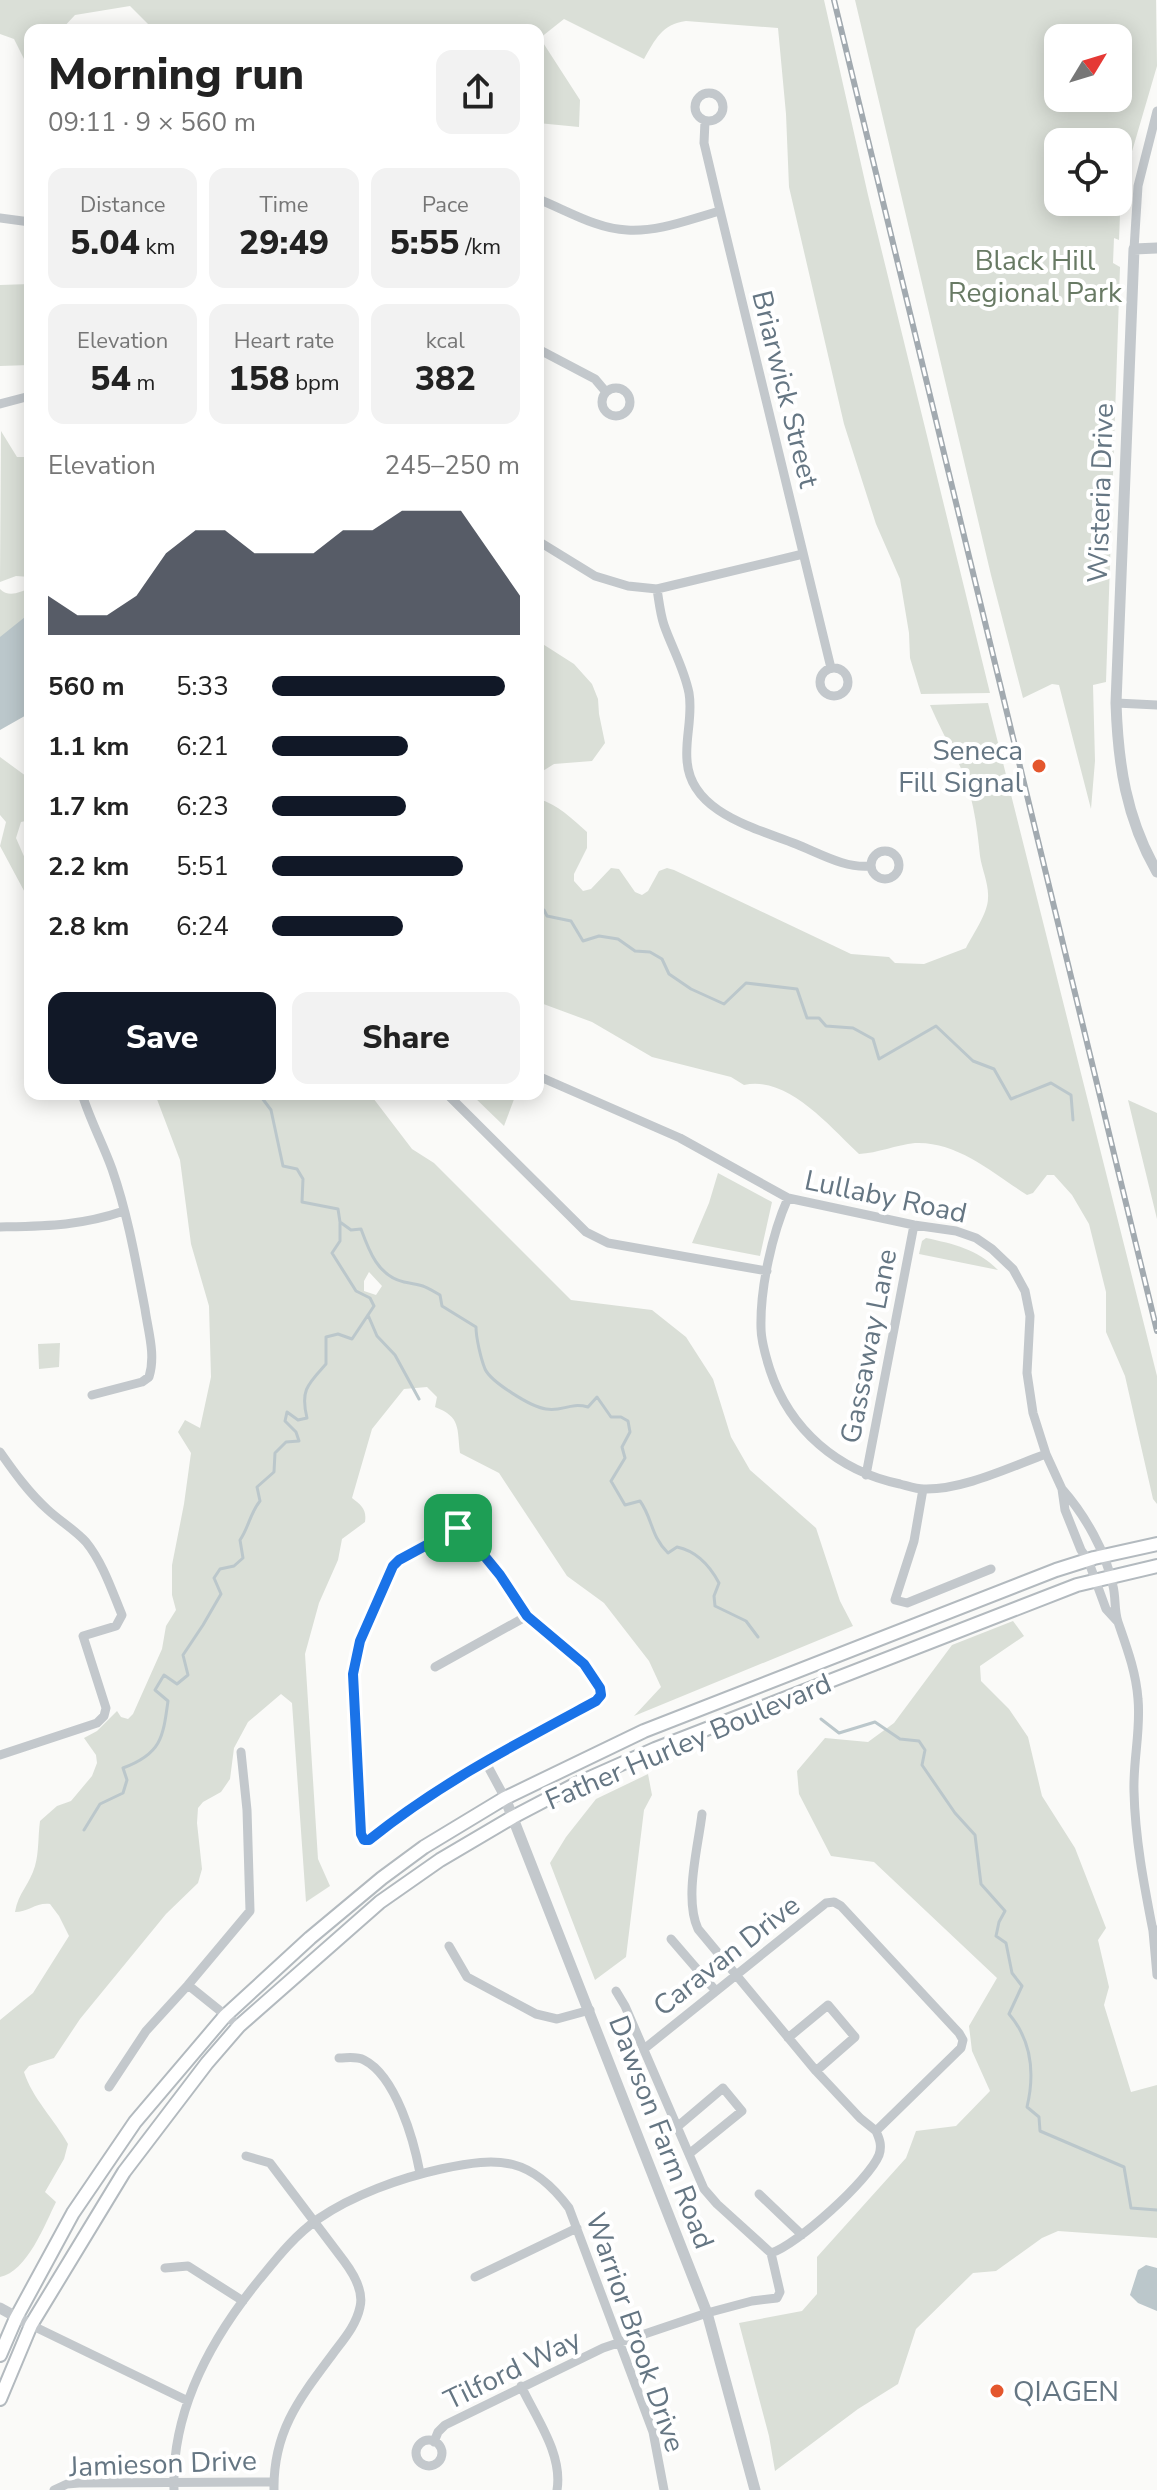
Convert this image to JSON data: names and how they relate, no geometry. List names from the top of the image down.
{
  "streets": {
    "main road": ["Father Hurley Boulevard"],
    "street": [
      "Briarwick Street",
      "Wisteria Drive",
      "Lullaby Road",
      "Gassaway Lane",
      "Caravan Drive",
      "Dawson Farm Road",
      "Warrior Brook Drive",
      "Tilford Way",
      "Jamieson Drive"
    ]
  },
  "crossings": [
    ["Lullaby Road", "Gassaway Lane"],
    ["Lullaby Road", "Father Hurley Boulevard"],
    ["Father Hurley Boulevard", "Dawson Farm Road"],
    ["Dawson Farm Road", "Tilford Way"],
    ["Warrior Brook Drive", "Tilford Way"],
    ["Warrior Brook Drive", "Jamieson Drive"]
  ],
  "parks": ["Black Hill Regional Park"],
  "places": ["Seneca Fill Signal", "QIAGEN"],
  "north": "top right",
  "page": {
    "heading": ["Morning run", "09:11 · 9 × 560 m"],
    "stats": [
      ["Distance", "5.04 km"],
      ["Time", "29:49"],
      ["Pace", "5:55 /km"],
      ["Elevation", "54 m"],
      ["Heart rate", "158 bpm"],
      ["kcal", "382"]
    ],
    "chart": ["Elevation", "245–250 m"],
    "list": [
      {
        "name": "560 m",
        "note": "5:33"
      },
      {
        "name": "1.1 km",
        "note": "6:21"
      },
      {
        "name": "1.7 km",
        "note": "6:23"
      },
      {
        "name": "2.2 km",
        "note": "5:51"
      },
      {
        "name": "2.8 km",
        "note": "6:24"
      }
    ],
    "buttons": ["Save", "Share"]
  }
}
